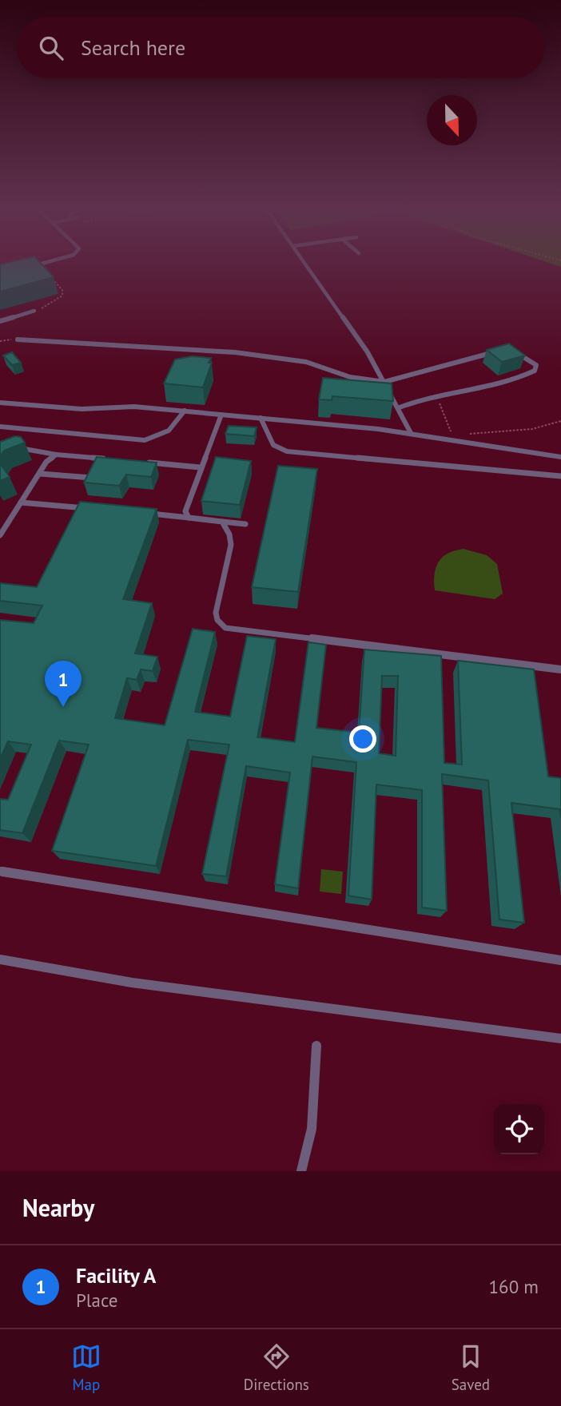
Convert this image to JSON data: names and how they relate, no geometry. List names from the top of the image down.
{
  "north": "bottom",
  "page": {
    "search": "Search here",
    "pins": "1",
    "heading": "Nearby",
    "list": [
      {
        "mark": "1",
        "name": "Facility A",
        "note": "Place",
        "value": "160 m"
      }
    ],
    "nav": ["Map", "Directions", "Saved"]
  }
}
